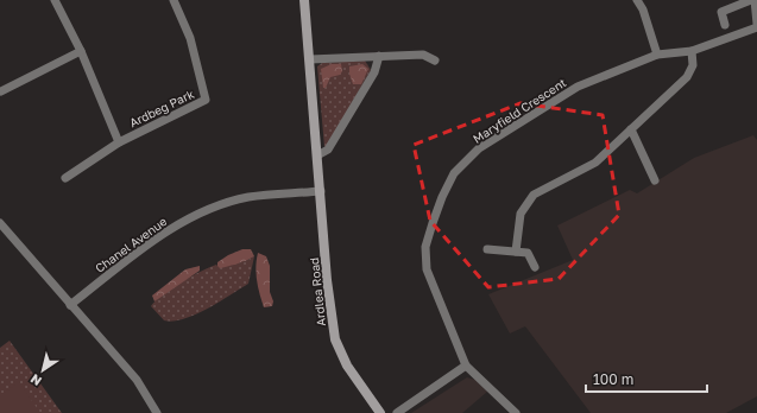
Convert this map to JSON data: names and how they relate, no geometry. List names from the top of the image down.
{
  "streets": {
    "street": [
      "Ardbeg Park",
      "Maryfield Crescent",
      "Chanel Avenue",
      "Ardlea Road"
    ]
  },
  "crossings": [
    ["Chanel Avenue", "Ardlea Road"]
  ],
  "scale_bar": "100 m",
  "north": "bottom left"
}
